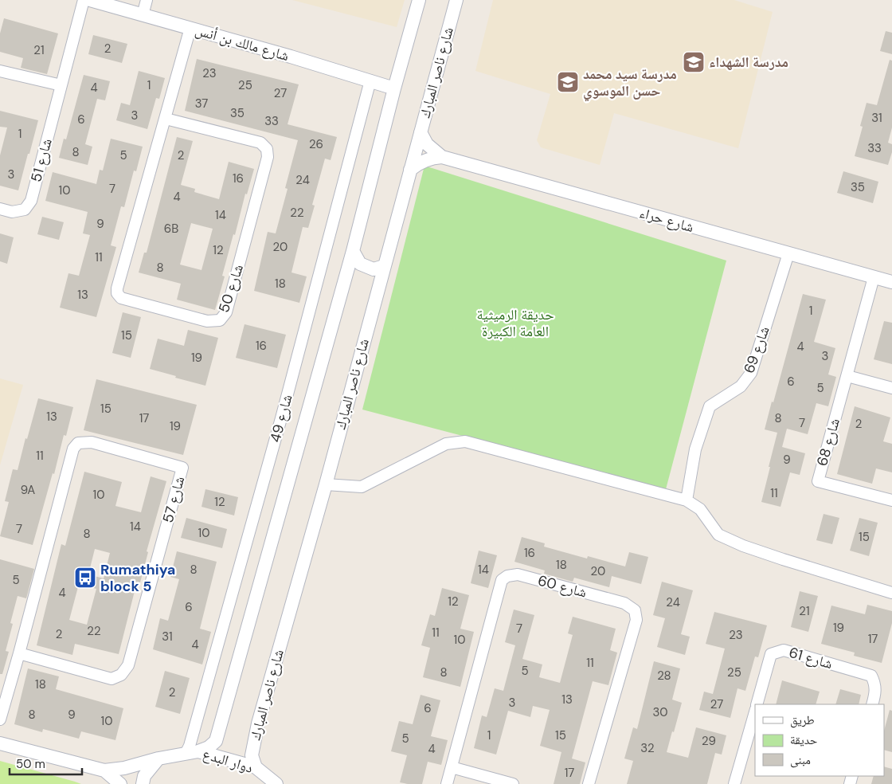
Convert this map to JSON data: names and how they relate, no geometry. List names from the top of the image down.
{
  "streets": {
    "street": [
      "شارع مالك بن أنس",
      "شارع ناصر المبارك",
      "شارع 51",
      "شارع حراء",
      "شارع 50",
      "شارع 69",
      "شارع 49",
      "شارع 68",
      "شارع 57",
      "شارع 60",
      "شارع 61",
      "دوار البدع"
    ]
  },
  "crossings": [
    ["شارع مالك بن أنس", "شارع 50"],
    ["شارع مالك بن أنس", "شارع 49"],
    ["شارع ناصر المبارك", "شارع حراء"],
    ["شارع ناصر المبارك", "دوار البدع"],
    ["شارع حراء", "شارع 69"],
    ["شارع حراء", "شارع 68"],
    ["شارع 49", "دوار البدع"]
  ],
  "parks": ["حديقة الرميثية العامة الكبيرة"],
  "places": {
    "school or university": ["مدرسة الشهداء", "مدرسة سيد محمد حسن الموسوي"],
    "bus stop": ["Rumathiya block 5"]
  },
  "house_numbers": [
    "2",
    "21",
    "23",
    "1",
    "25",
    "4",
    "27",
    "37",
    "35",
    "3",
    "31",
    "6",
    "33",
    "1",
    "26",
    "33",
    "8",
    "5",
    "2",
    "3",
    "16",
    "24",
    "35",
    "7",
    "10",
    "4",
    "22",
    "14",
    "9",
    "6B",
    "20",
    "12",
    "11",
    "8",
    "18",
    "13",
    "1",
    "15",
    "16",
    "4",
    "3",
    "19",
    "6",
    "5",
    "15",
    "13",
    "17",
    "8",
    "7",
    "2",
    "19",
    "11",
    "9",
    "9A",
    "11",
    "10",
    "12",
    "14",
    "7",
    "10",
    "8",
    "15",
    "16",
    "18",
    "8",
    "14",
    "20",
    "5",
    "4",
    "12",
    "24",
    "6",
    "21",
    "19",
    "7",
    "22",
    "11",
    "2",
    "23",
    "31",
    "17",
    "10",
    "4",
    "11",
    "5",
    "8",
    "25",
    "28",
    "18",
    "2",
    "13",
    "3",
    "27",
    "6",
    "30",
    "8",
    "9",
    "10",
    "1",
    "15",
    "5",
    "29",
    "32",
    "4",
    "17"
  ],
  "legend": ["طريق", "حديقة", "مبنى"],
  "scale_bar": "50 m"
}
